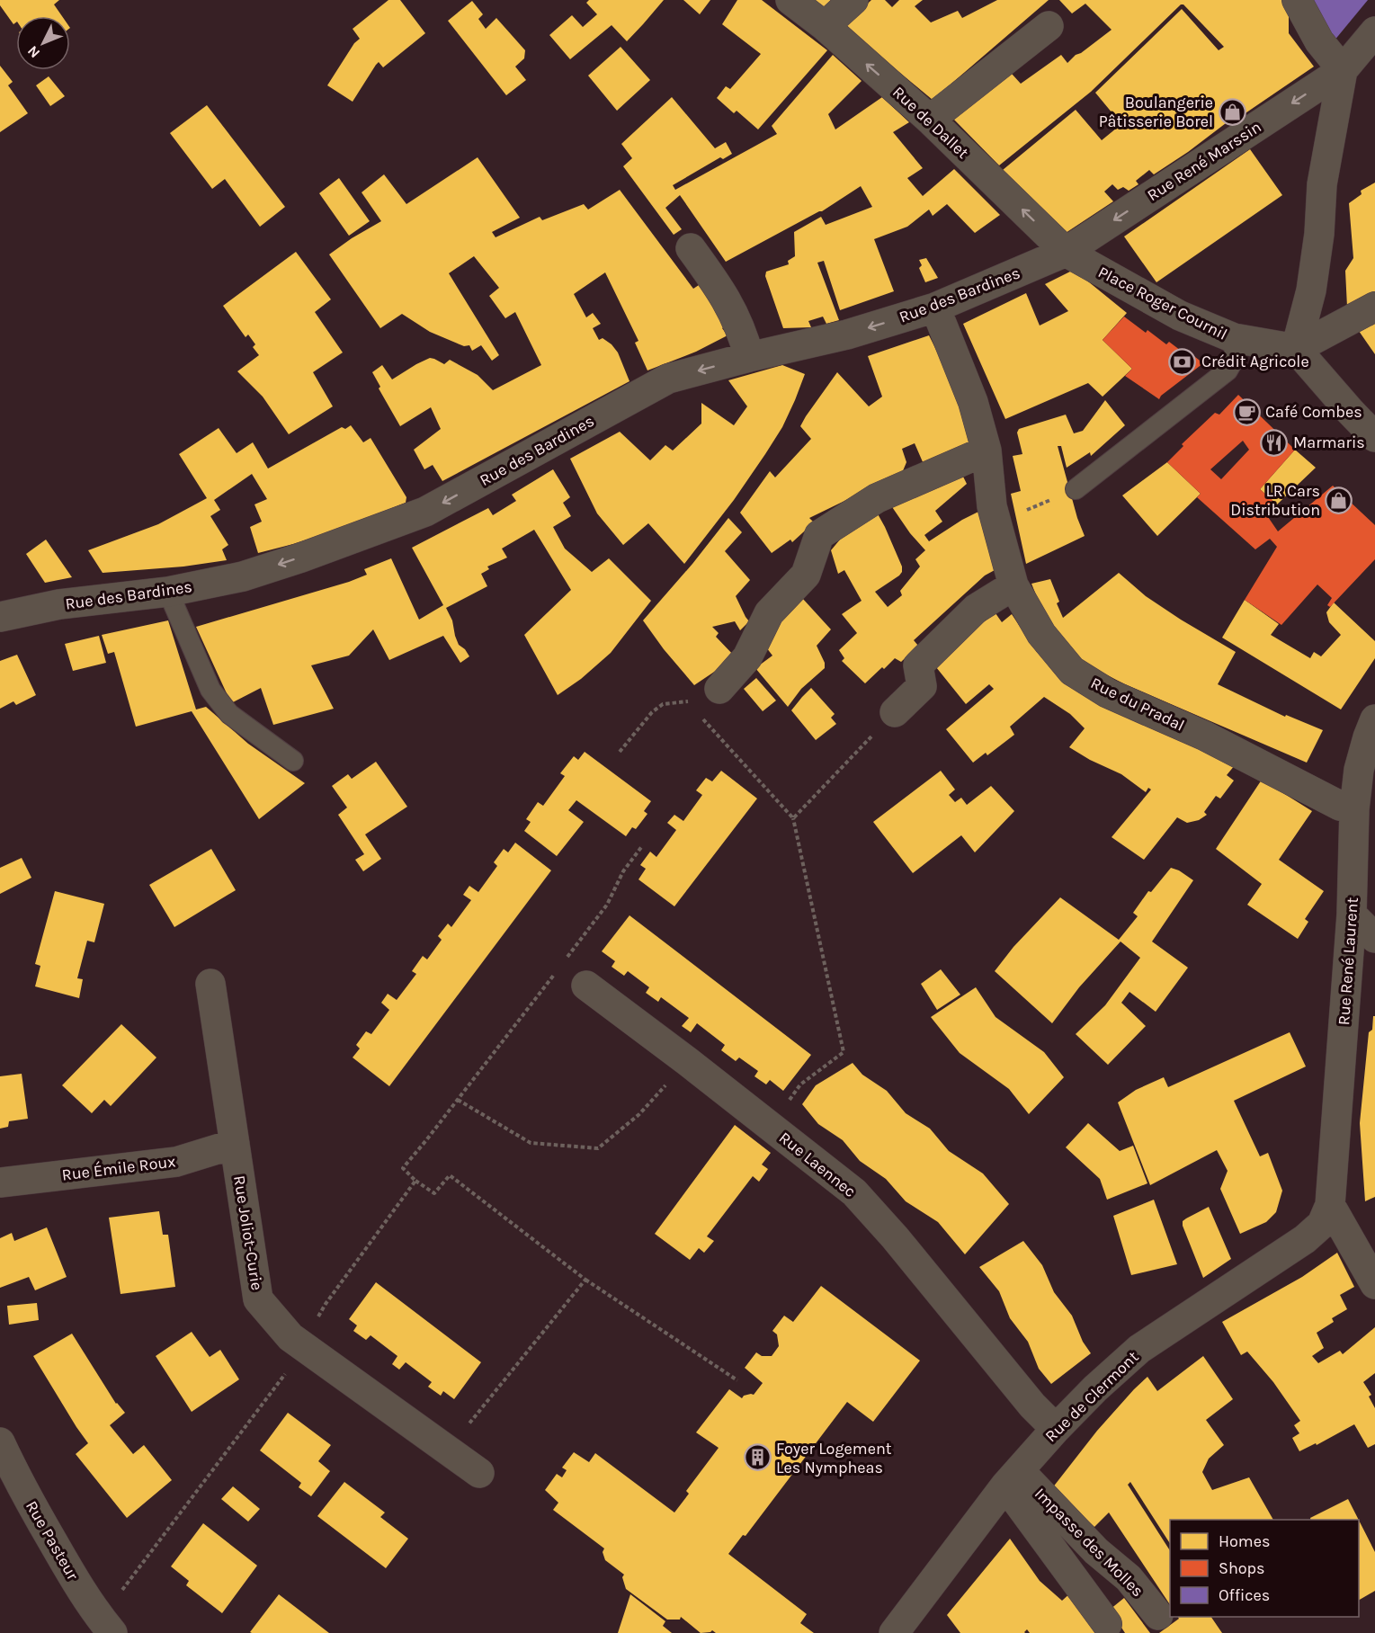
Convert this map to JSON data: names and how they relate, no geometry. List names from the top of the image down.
{
  "streets": {
    "street": [
      "Rue de Dallet",
      "Rue René Marssin",
      "Rue des Bardines",
      "Place Roger Cournil",
      "Rue du Pradal",
      "Rue René Laurent",
      "Rue Laennec",
      "Rue Émile Roux",
      "Rue Joliot-Curie",
      "Rue de Clermont",
      "Rue Pasteur",
      "Impasse des Molles"
    ]
  },
  "crossings": [
    ["Rue de Dallet", "Rue René Marssin"],
    ["Rue de Dallet", "Rue des Bardines"],
    ["Rue de Dallet", "Place Roger Cournil"],
    ["Rue René Marssin", "Rue des Bardines"],
    ["Rue René Marssin", "Place Roger Cournil"],
    ["Rue des Bardines", "Place Roger Cournil"],
    ["Rue des Bardines", "Rue du Pradal"],
    ["Rue du Pradal", "Rue René Laurent"],
    ["Rue René Laurent", "Rue de Clermont"],
    ["Rue Laennec", "Rue de Clermont"],
    ["Rue Émile Roux", "Rue Joliot-Curie"],
    ["Rue de Clermont", "Impasse des Molles"]
  ],
  "one_way": ["Rue de Dallet", "Rue des Bardines"],
  "places": {
    "shop": ["Boulangerie Pâtisserie Borel", "LR Cars Distribution"],
    "bank": ["Crédit Agricole"],
    "cafe": ["Café Combes"],
    "restaurant": ["Marmaris"],
    "building": ["Foyer Logement Les Nympheas"]
  },
  "legend": ["Homes", "Shops", "Offices"],
  "north": "bottom left"
}
